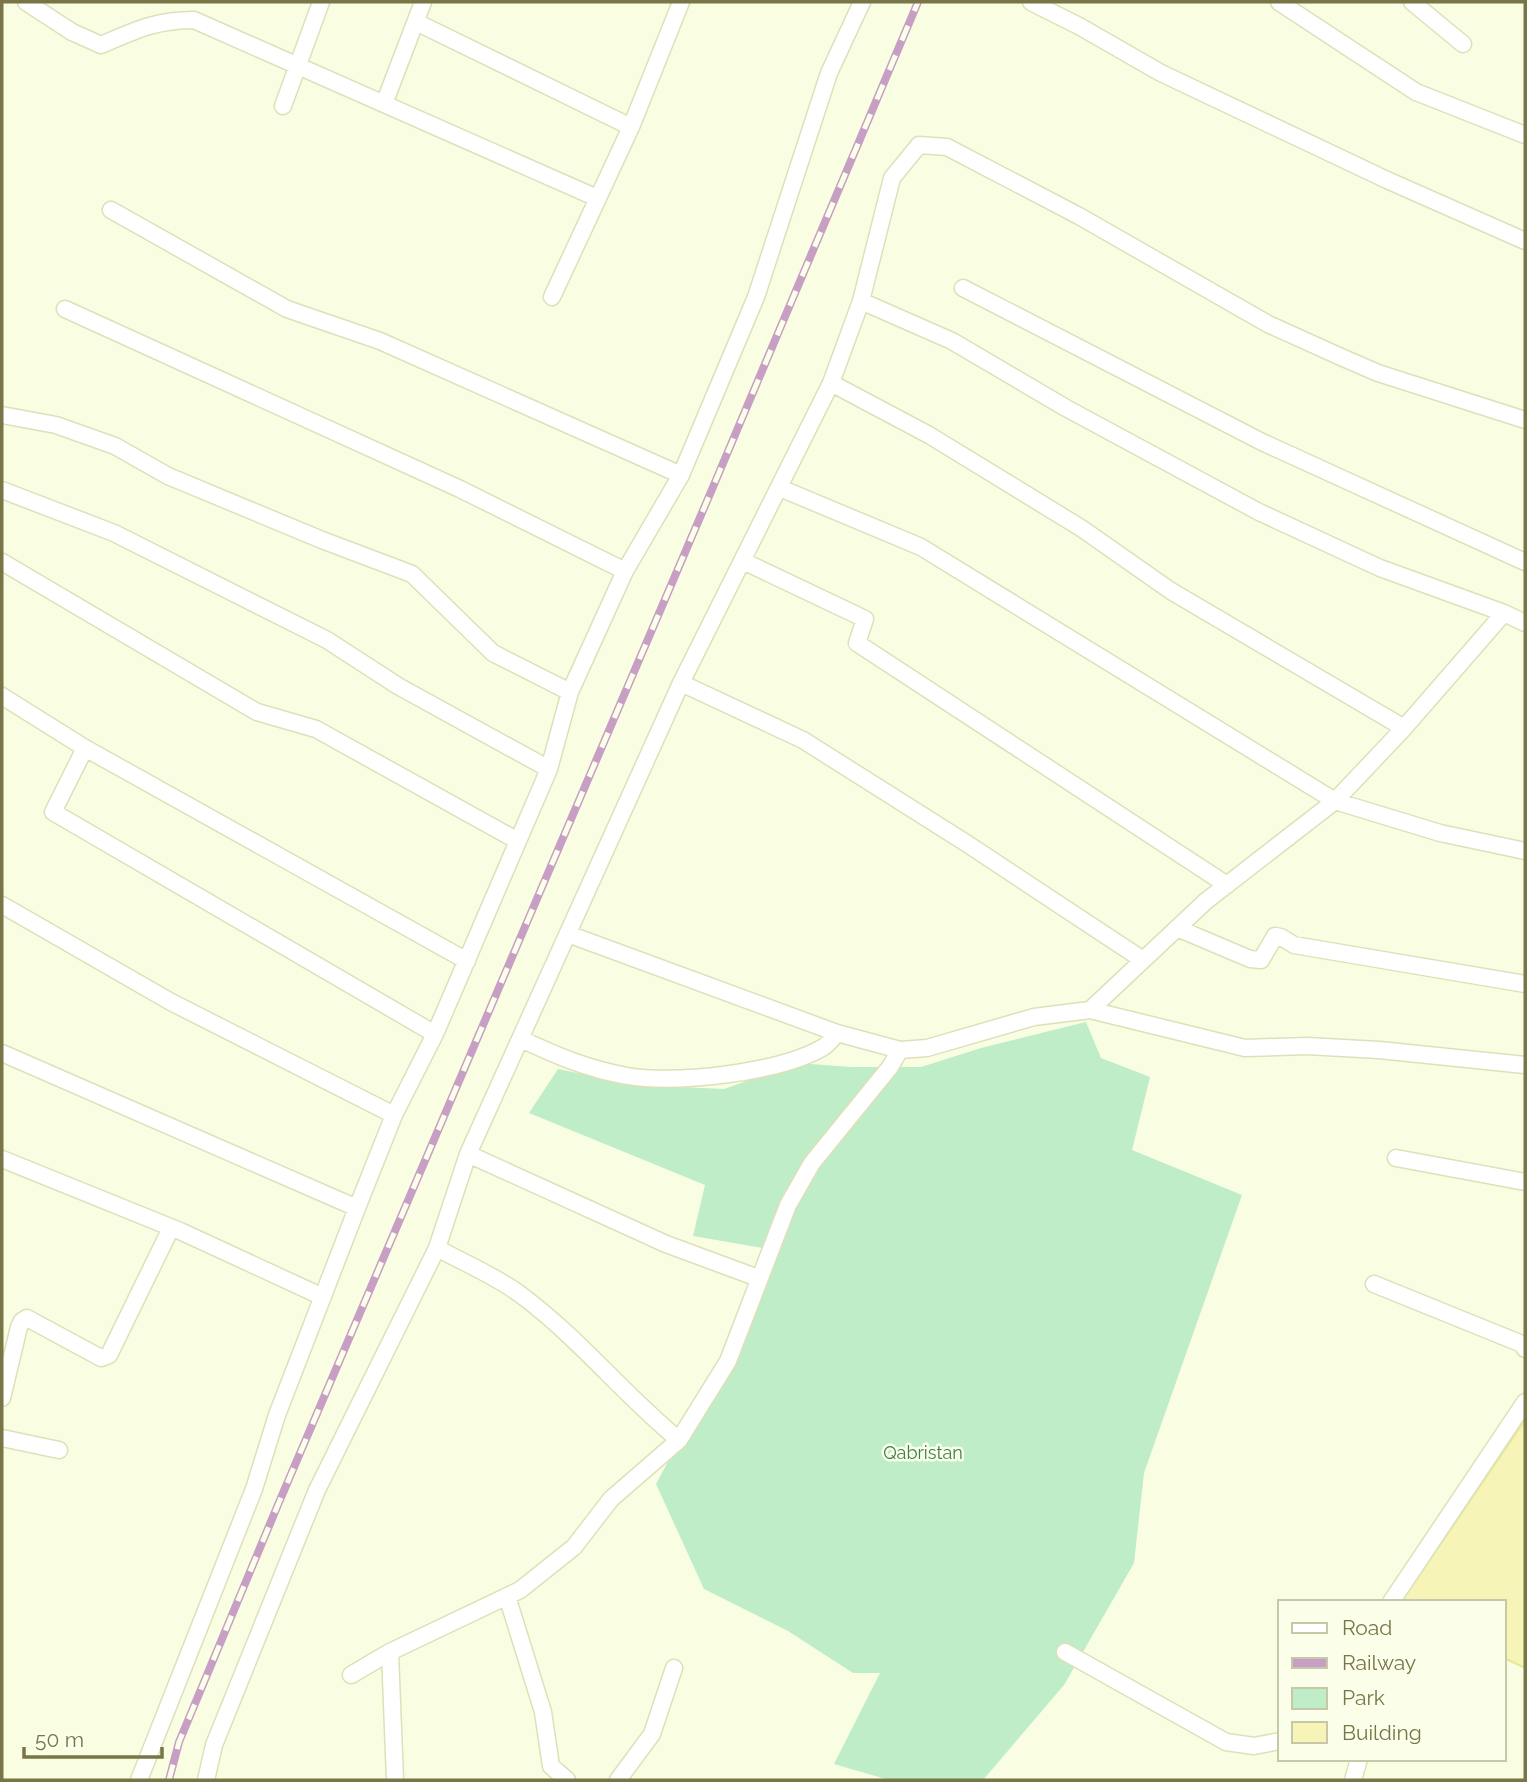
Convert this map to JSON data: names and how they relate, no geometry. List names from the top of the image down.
{
  "parks": ["Qabristan"],
  "legend": [
    "Road",
    "Railway",
    "Park",
    "Building"
  ],
  "scale_bar": "50 m"
}
